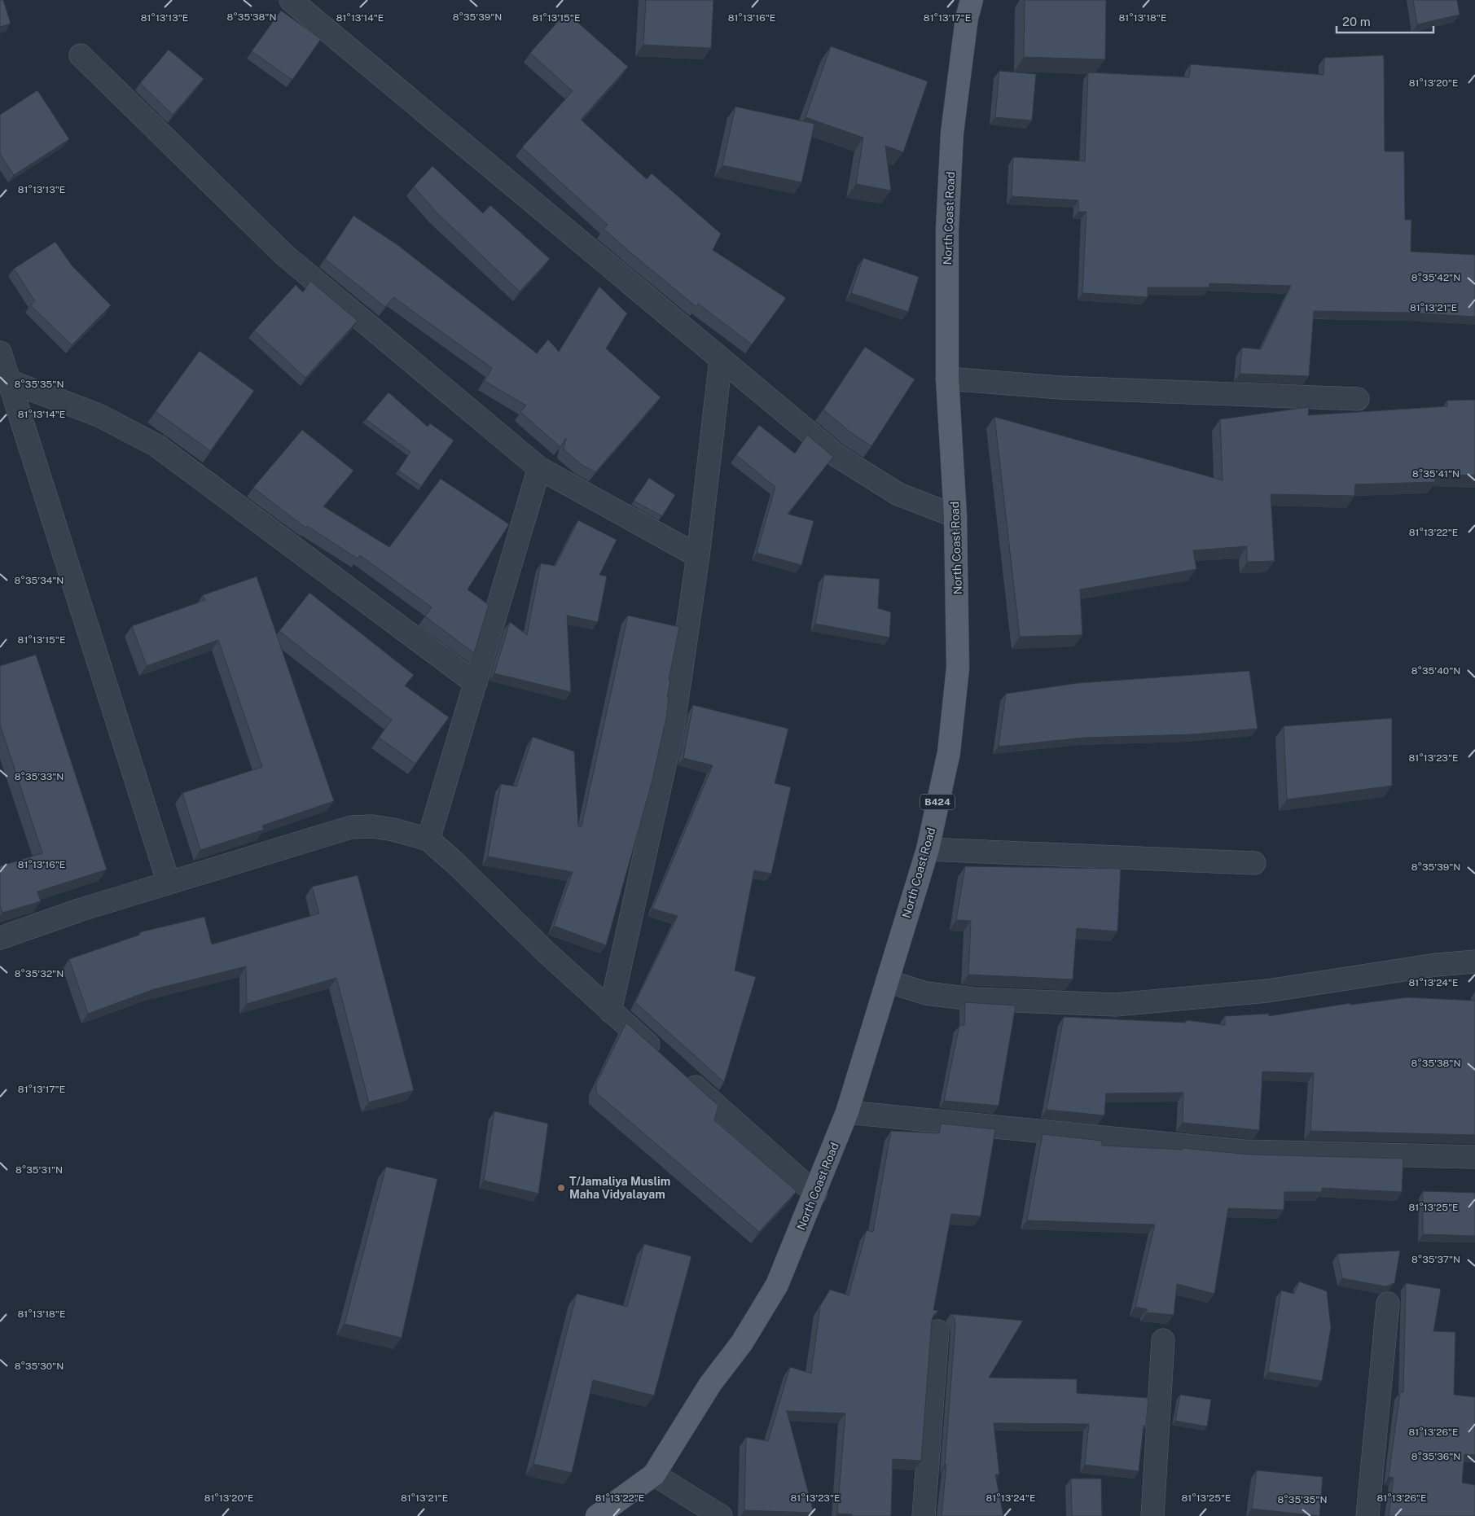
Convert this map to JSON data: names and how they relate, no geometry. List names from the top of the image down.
{
  "streets": {
    "main road": ["North Coast Road", "B424"]
  },
  "places": ["T/Jamaliya Muslim Maha Vidyalayam"],
  "scale_bar": "20 m",
  "coordinates": [
    "8°35'38\"N",
    "8°35'39\"N",
    "81°13'13\"E",
    "81°13'14\"E",
    "81°13'15\"E",
    "81°13'16\"E",
    "81°13'17\"E",
    "81°13'18\"E",
    "81°13'20\"E",
    "8°35'42\"N",
    "81°13'21\"E",
    "8°35'35\"N",
    "8°35'41\"N",
    "81°13'22\"E",
    "8°35'34\"N",
    "8°35'40\"N",
    "81°13'23\"E",
    "8°35'33\"N",
    "8°35'32\"N",
    "81°13'24\"E",
    "8°35'31\"N",
    "81°13'25\"E",
    "8°35'37\"N",
    "8°35'30\"N",
    "81°13'26\"E",
    "8°35'36\"N"
  ]
}
